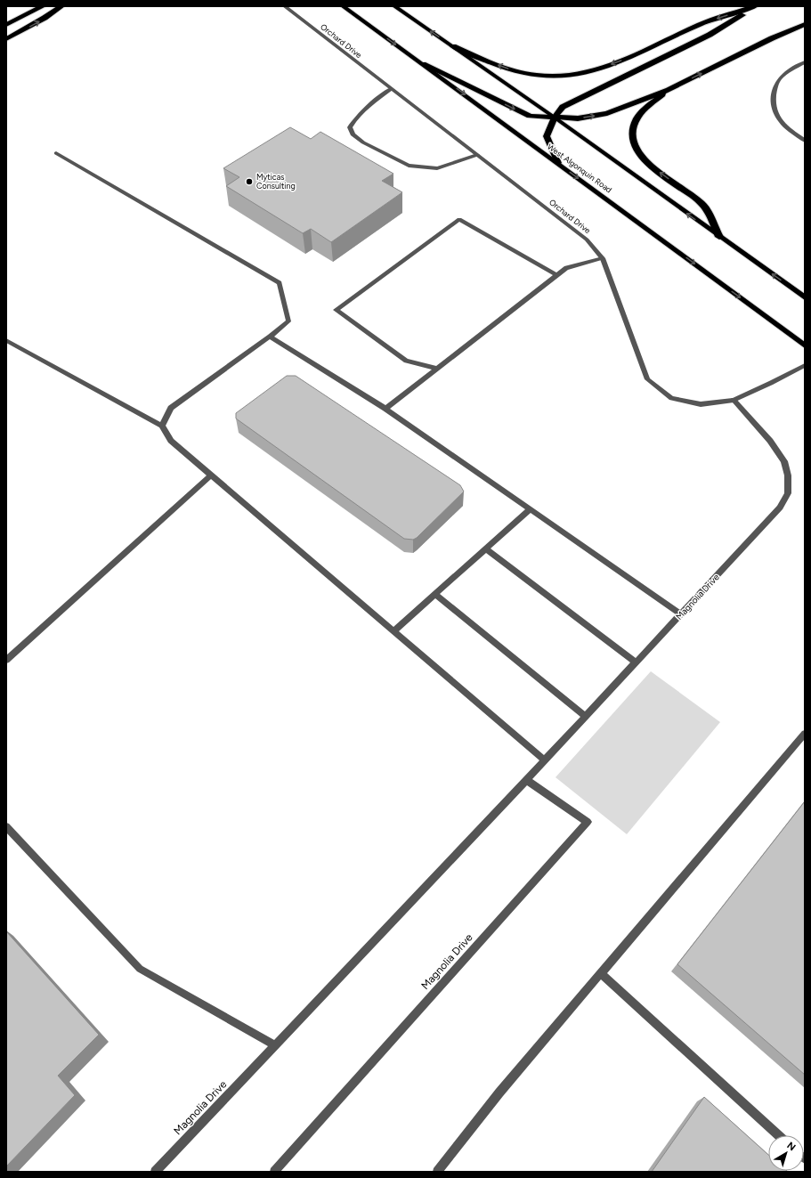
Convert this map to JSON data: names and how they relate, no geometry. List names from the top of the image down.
{
  "streets": {
    "main road": ["West Algonquin Road"],
    "street": ["Orchard Drive", "Magnolia Drive"]
  },
  "crossings": [
    ["Orchard Drive", "Magnolia Drive"]
  ],
  "places": ["Myticas Consulting"],
  "north": "top right"
}
